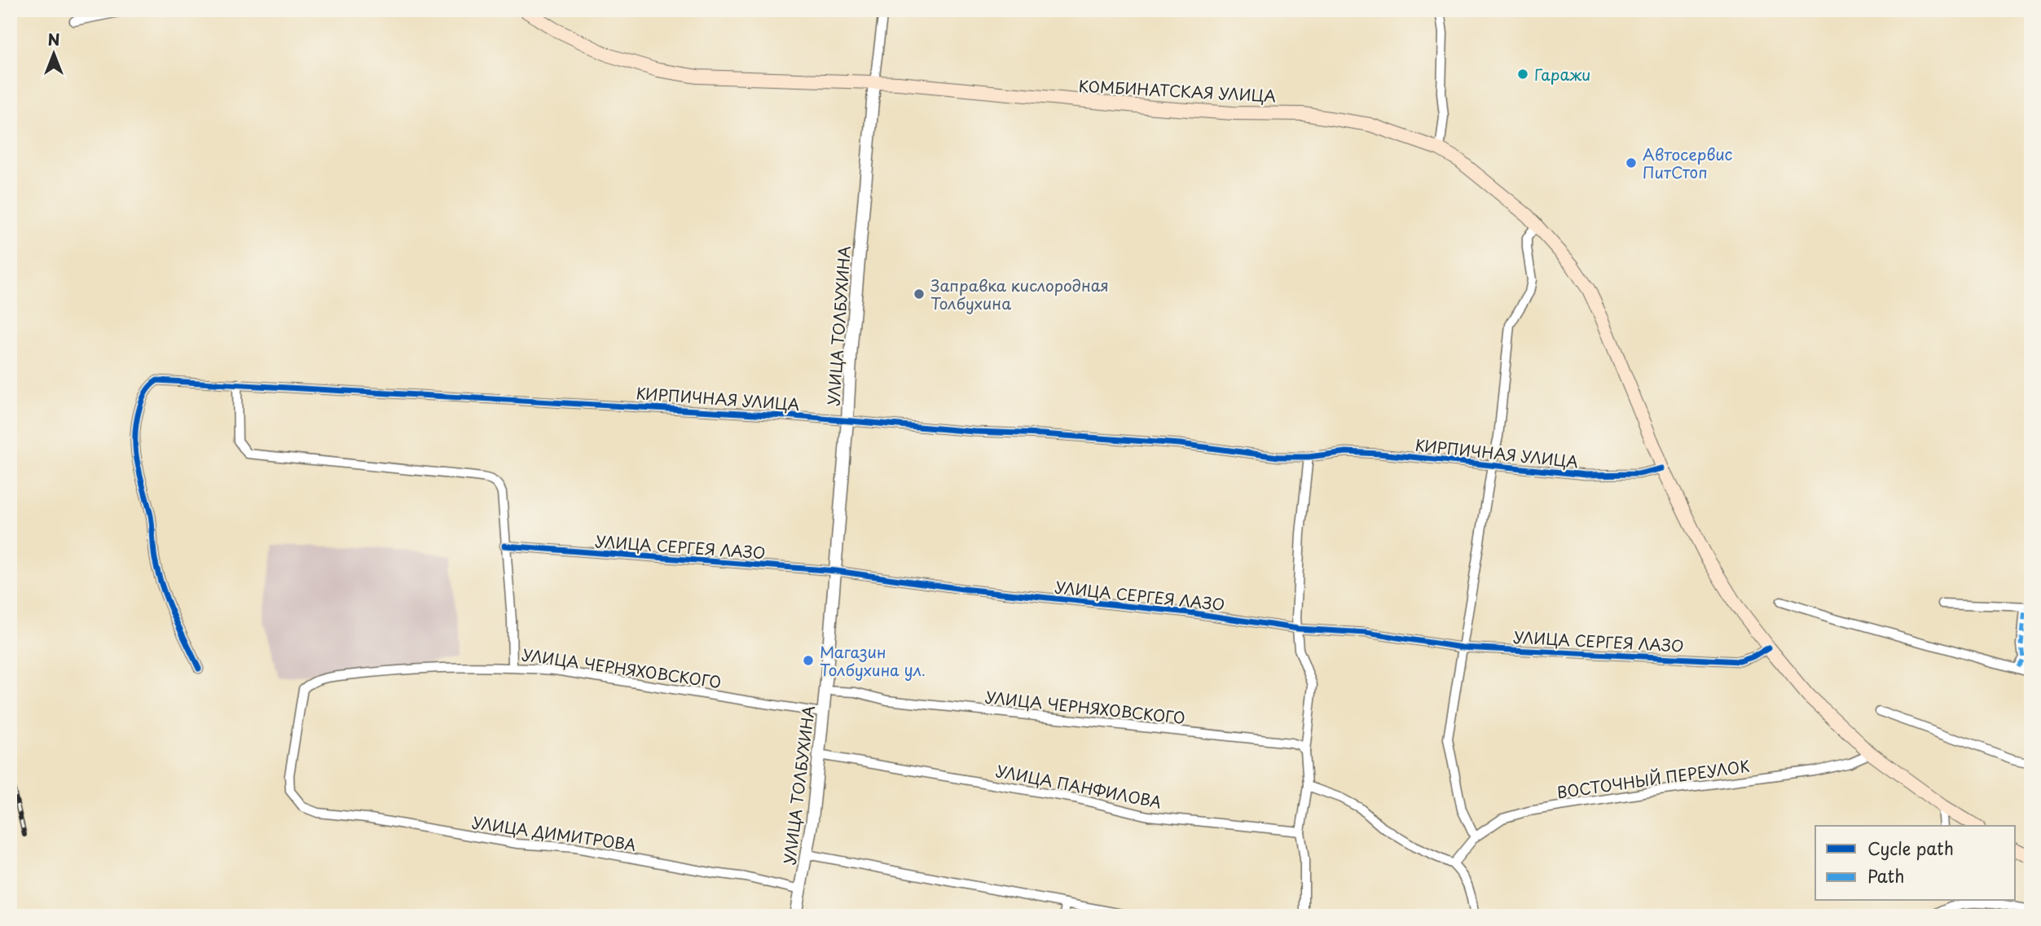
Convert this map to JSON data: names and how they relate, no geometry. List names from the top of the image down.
{
  "streets": {
    "main road": ["КОМБИНАТСКАЯ УЛИЦА"],
    "street": [
      "УЛИЦА ТОЛБУХИНА",
      "КИРПИЧНАЯ УЛИЦА",
      "УЛИЦА СЕРГЕЯ ЛАЗО",
      "УЛИЦА ЧЕРНЯХОВСКОГО",
      "ВОСТОЧНЫЙ ПЕРЕУЛОК",
      "УЛИЦА ПАНФИЛОВА",
      "УЛИЦА ДИМИТРОВА"
    ]
  },
  "crossings": [
    ["КОМБИНАТСКАЯ УЛИЦА", "УЛИЦА ТОЛБУХИНА"],
    ["КОМБИНАТСКАЯ УЛИЦА", "КИРПИЧНАЯ УЛИЦА"],
    ["КОМБИНАТСКАЯ УЛИЦА", "УЛИЦА СЕРГЕЯ ЛАЗО"],
    ["КОМБИНАТСКАЯ УЛИЦА", "ВОСТОЧНЫЙ ПЕРЕУЛОК"],
    ["УЛИЦА ТОЛБУХИНА", "КИРПИЧНАЯ УЛИЦА"],
    ["УЛИЦА ТОЛБУХИНА", "УЛИЦА СЕРГЕЯ ЛАЗО"],
    ["УЛИЦА ТОЛБУХИНА", "УЛИЦА ЧЕРНЯХОВСКОГО"],
    ["УЛИЦА ТОЛБУХИНА", "УЛИЦА ПАНФИЛОВА"],
    ["УЛИЦА ТОЛБУХИНА", "УЛИЦА ДИМИТРОВА"],
    ["КИРПИЧНАЯ УЛИЦА", "УЛИЦА СЕРГЕЯ ЛАЗО"],
    ["КИРПИЧНАЯ УЛИЦА", "ВОСТОЧНЫЙ ПЕРЕУЛОК"],
    ["УЛИЦА ЧЕРНЯХОВСКОГО", "УЛИЦА ДИМИТРОВА"]
  ],
  "places": [
    "Гаражи",
    "Автосервис ПитСтоп",
    "Заправка кислородная Толбухина",
    "Магазин Толбухина ул."
  ],
  "legend": ["Cycle path", "Path"],
  "north": "top"
}
